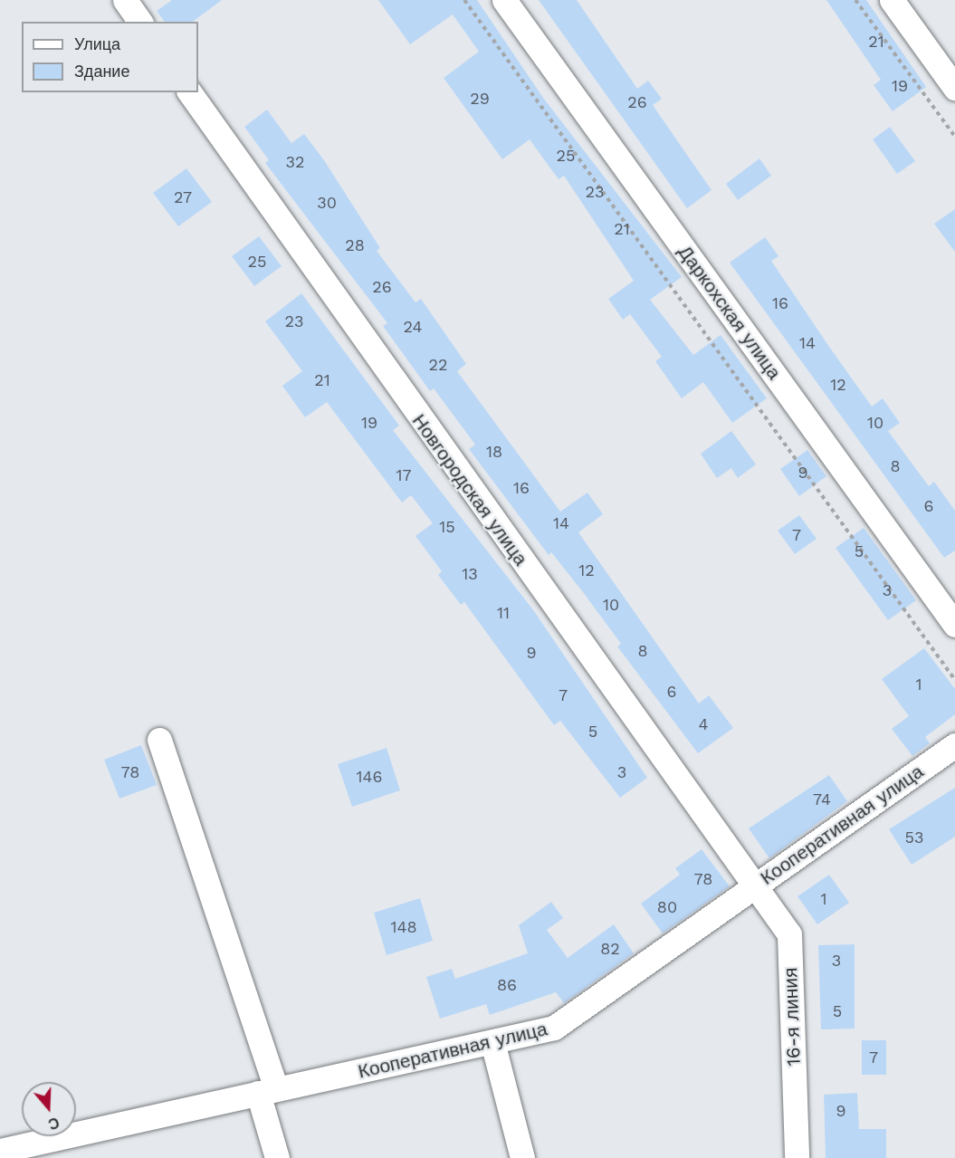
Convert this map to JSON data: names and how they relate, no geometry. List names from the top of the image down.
{
  "streets": {
    "street": [
      "Даркохская улица",
      "Новгородская улица",
      "Кооперативная улица",
      "16-я линия"
    ]
  },
  "crossings": [
    ["Новгородская улица", "Кооперативная улица"],
    ["Новгородская улица", "16-я линия"],
    ["Кооперативная улица", "16-я линия"]
  ],
  "house_numbers": [
    "21",
    "19",
    "29",
    "26",
    "25",
    "32",
    "23",
    "27",
    "30",
    "21",
    "28",
    "25",
    "26",
    "16",
    "23",
    "24",
    "14",
    "22",
    "21",
    "12",
    "19",
    "10",
    "18",
    "8",
    "9",
    "17",
    "16",
    "6",
    "14",
    "15",
    "7",
    "5",
    "12",
    "13",
    "3",
    "10",
    "11",
    "8",
    "9",
    "1",
    "6",
    "7",
    "4",
    "5",
    "78",
    "3",
    "146",
    "74",
    "53",
    "78",
    "1",
    "80",
    "148",
    "82",
    "3",
    "86",
    "5",
    "7",
    "9"
  ],
  "legend": ["Улица", "Здание"],
  "north": "bottom"
}
